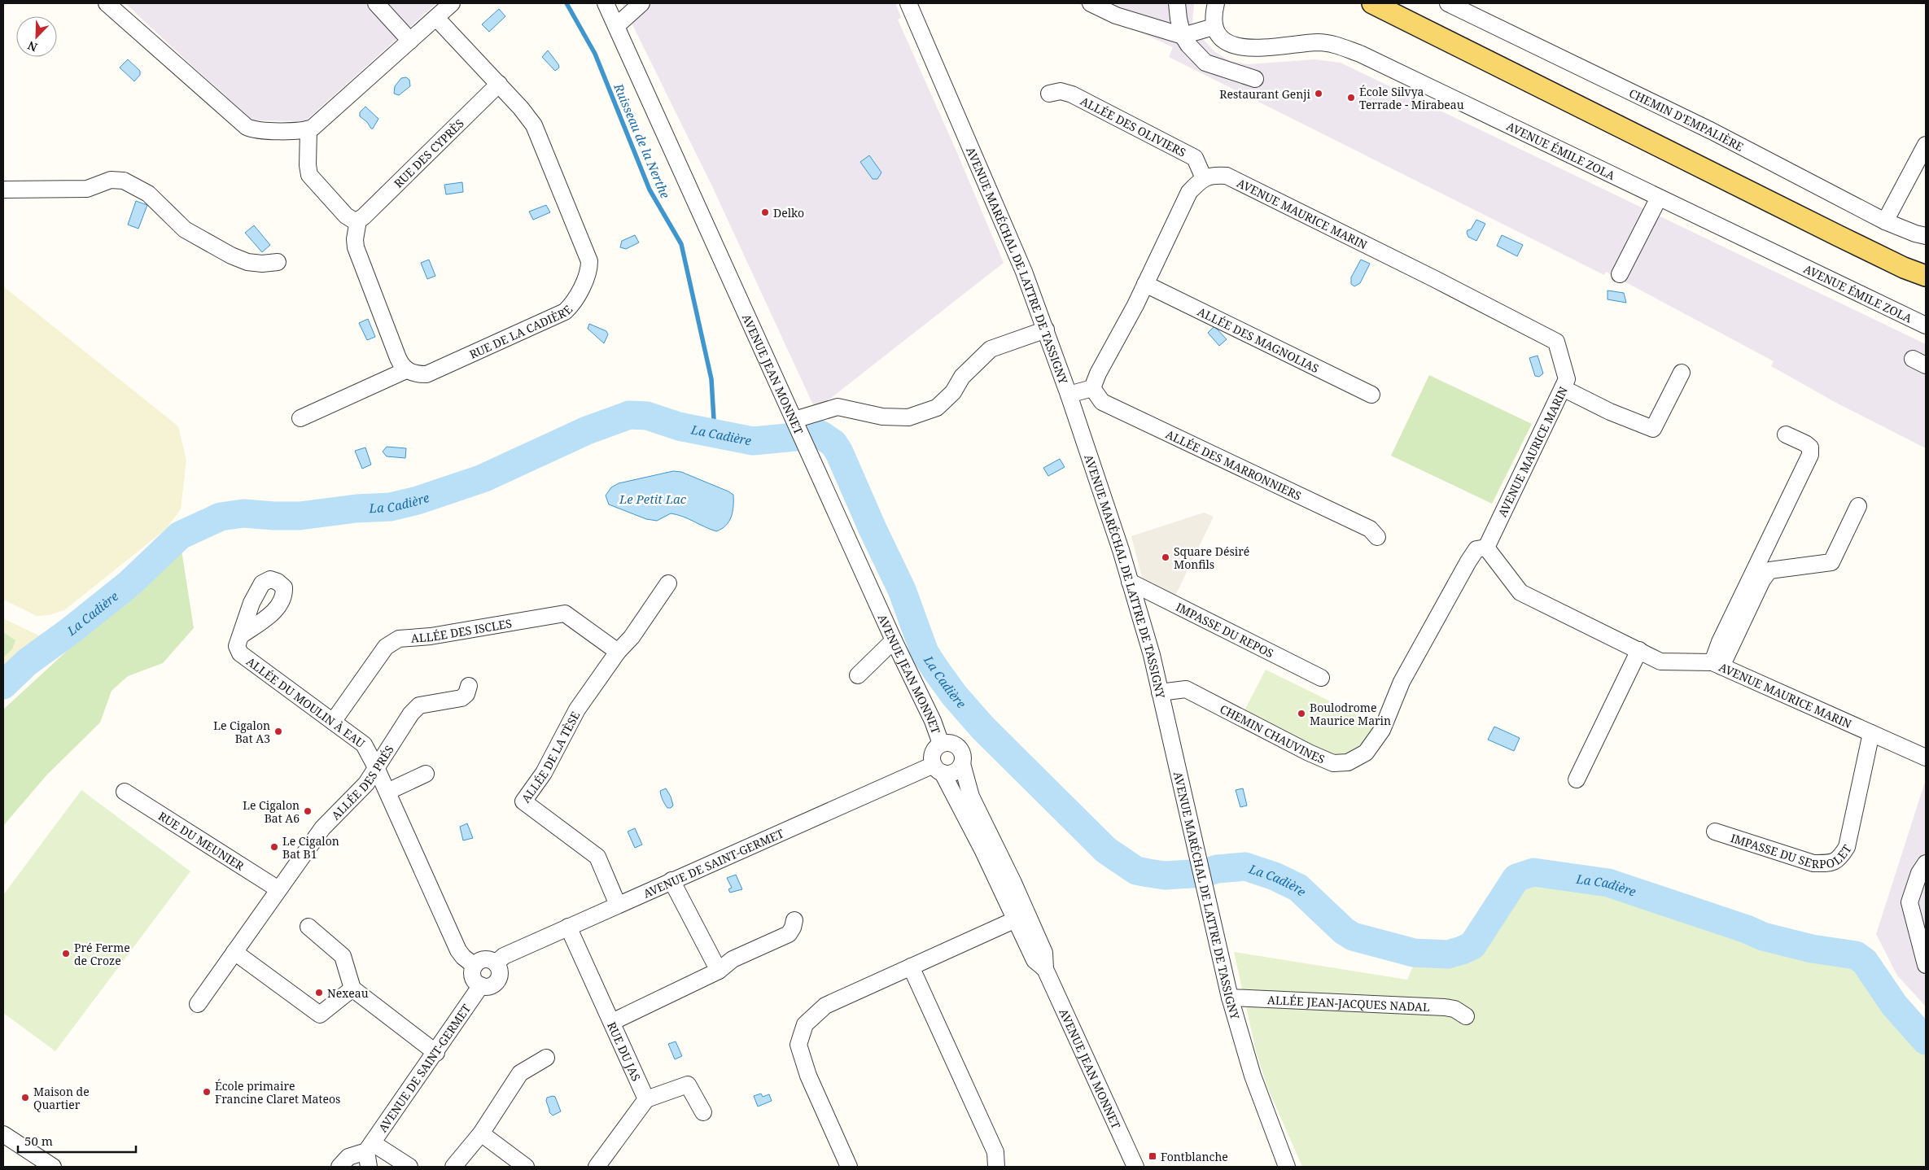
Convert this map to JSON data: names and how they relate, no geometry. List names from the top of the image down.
{
  "streets": {
    "street": [
      "CHEMIN D'EMPALIÈRE",
      "ALLÉE DES OLIVIERS",
      "AVENUE ÉMILE ZOLA",
      "RUE DES CYPRÈS",
      "AVENUE MAURICE MARIN",
      "AVENUE MARÉCHAL DE LATTRE DE TASSIGNY",
      "RUE DE LA CADIÈRE",
      "ALLÉE DES MAGNOLIAS",
      "AVENUE JEAN MONNET",
      "ALLÉE DES MARRONNIERS",
      "ALLÉE DES ISCLES",
      "IMPASSE DU REPOS",
      "ALLÉE DU MOULIN À EAU",
      "CHEMIN CHAUVINES",
      "ALLÉE DE LA TÈSE",
      "ALLÉE DES PRÉS",
      "IMPASSE DU SERPOLET",
      "RUE DU MEUNIER",
      "AVENUE DE SAINT-GERMET",
      "ALLÉE JEAN-JACQUES NADAL",
      "RUE DU JAS"
    ]
  },
  "crossings": [
    ["ALLÉE DES OLIVIERS", "AVENUE MAURICE MARIN"],
    ["RUE DES CYPRÈS", "RUE DE LA CADIÈRE"],
    ["AVENUE MAURICE MARIN", "CHEMIN CHAUVINES"],
    ["AVENUE MAURICE MARIN", "IMPASSE DU SERPOLET"],
    ["AVENUE MARÉCHAL DE LATTRE DE TASSIGNY", "IMPASSE DU REPOS"],
    ["AVENUE MARÉCHAL DE LATTRE DE TASSIGNY", "CHEMIN CHAUVINES"],
    ["AVENUE MARÉCHAL DE LATTRE DE TASSIGNY", "ALLÉE JEAN-JACQUES NADAL"],
    ["AVENUE JEAN MONNET", "AVENUE DE SAINT-GERMET"],
    ["ALLÉE DES ISCLES", "ALLÉE DU MOULIN À EAU"],
    ["ALLÉE DES ISCLES", "ALLÉE DE LA TÈSE"],
    ["ALLÉE DU MOULIN À EAU", "ALLÉE DES PRÉS"],
    ["ALLÉE DU MOULIN À EAU", "AVENUE DE SAINT-GERMET"],
    ["ALLÉE DE LA TÈSE", "AVENUE DE SAINT-GERMET"],
    ["ALLÉE DES PRÉS", "RUE DU MEUNIER"],
    ["AVENUE DE SAINT-GERMET", "RUE DU JAS"]
  ],
  "water": ["Ruisseau de la Nerthe", "La Cadière", "Le Petit Lac"],
  "places": {
    "other": [
      "Restaurant Genji",
      "École Silvya Terrade - Mirabeau",
      "Delko",
      "Square Désiré Monfils",
      "Boulodrome Maurice Marin",
      "Le Cigalon Bat A3",
      "Le Cigalon Bat A6",
      "Le Cigalon Bat B1",
      "Pré Ferme de Croze",
      "Nexeau",
      "École primaire Francine Claret Mateos",
      "Maison de Quartier"
    ],
    "transit": ["Fontblanche"]
  },
  "scale_bar": "50 m",
  "north": "bottom left"
}
